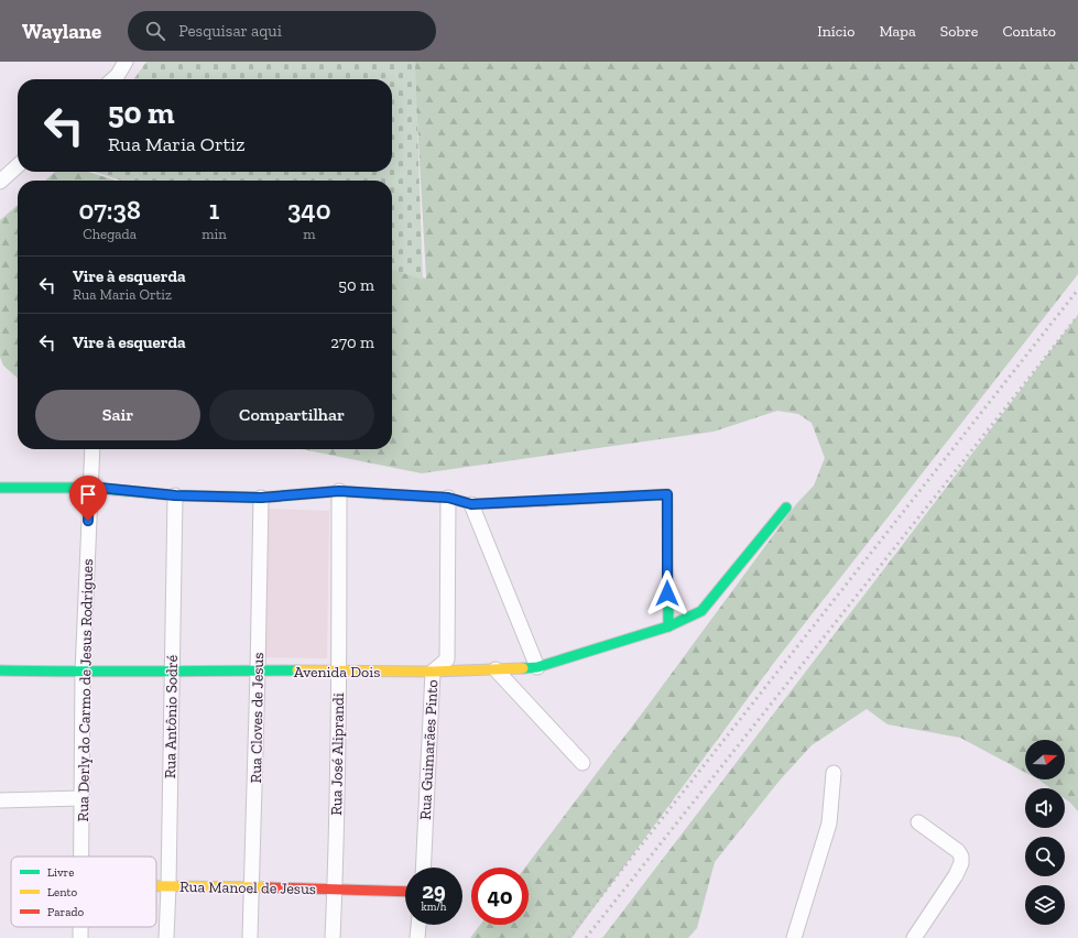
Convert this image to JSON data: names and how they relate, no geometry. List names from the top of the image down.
{
  "streets": {
    "street": [
      "Avenida Dois",
      "Rua Derly do Carmo de Jesus Rodrigues",
      "Rua Antônio Sodré",
      "Rua Cloves de Jesus",
      "Rua Guimarães Pinto",
      "Rua José Aliprandi",
      "Rua Manoel de Jesus"
    ]
  },
  "crossings": [
    ["Avenida Dois", "Rua Derly do Carmo de Jesus Rodrigues"],
    ["Avenida Dois", "Rua Antônio Sodré"],
    ["Avenida Dois", "Rua Cloves de Jesus"],
    ["Avenida Dois", "Rua Guimarães Pinto"],
    ["Avenida Dois", "Rua José Aliprandi"],
    ["Rua Antônio Sodré", "Rua Manoel de Jesus"],
    ["Rua Cloves de Jesus", "Rua Manoel de Jesus"],
    ["Rua José Aliprandi", "Rua Manoel de Jesus"]
  ],
  "legend": ["Livre", "Lento", "Parado"],
  "north": "right",
  "page": {
    "header": "Waylane",
    "search": "Pesquisar aqui",
    "nav": [
      "Início",
      "Mapa",
      "Sobre",
      "Contato"
    ],
    "turn": ["50 m", "Rua Maria Ortiz"],
    "eta": [
      "07:38",
      "Chegada",
      "1",
      "min",
      "340",
      "m"
    ],
    "list": [
      {
        "name": "Vire à esquerda",
        "note": "Rua Maria Ortiz",
        "value": "50 m"
      },
      {
        "name": "Vire à esquerda",
        "value": "270 m"
      }
    ],
    "buttons": ["Sair", "Compartilhar"],
    "speed": "29 km/h",
    "limit": "40"
  }
}
